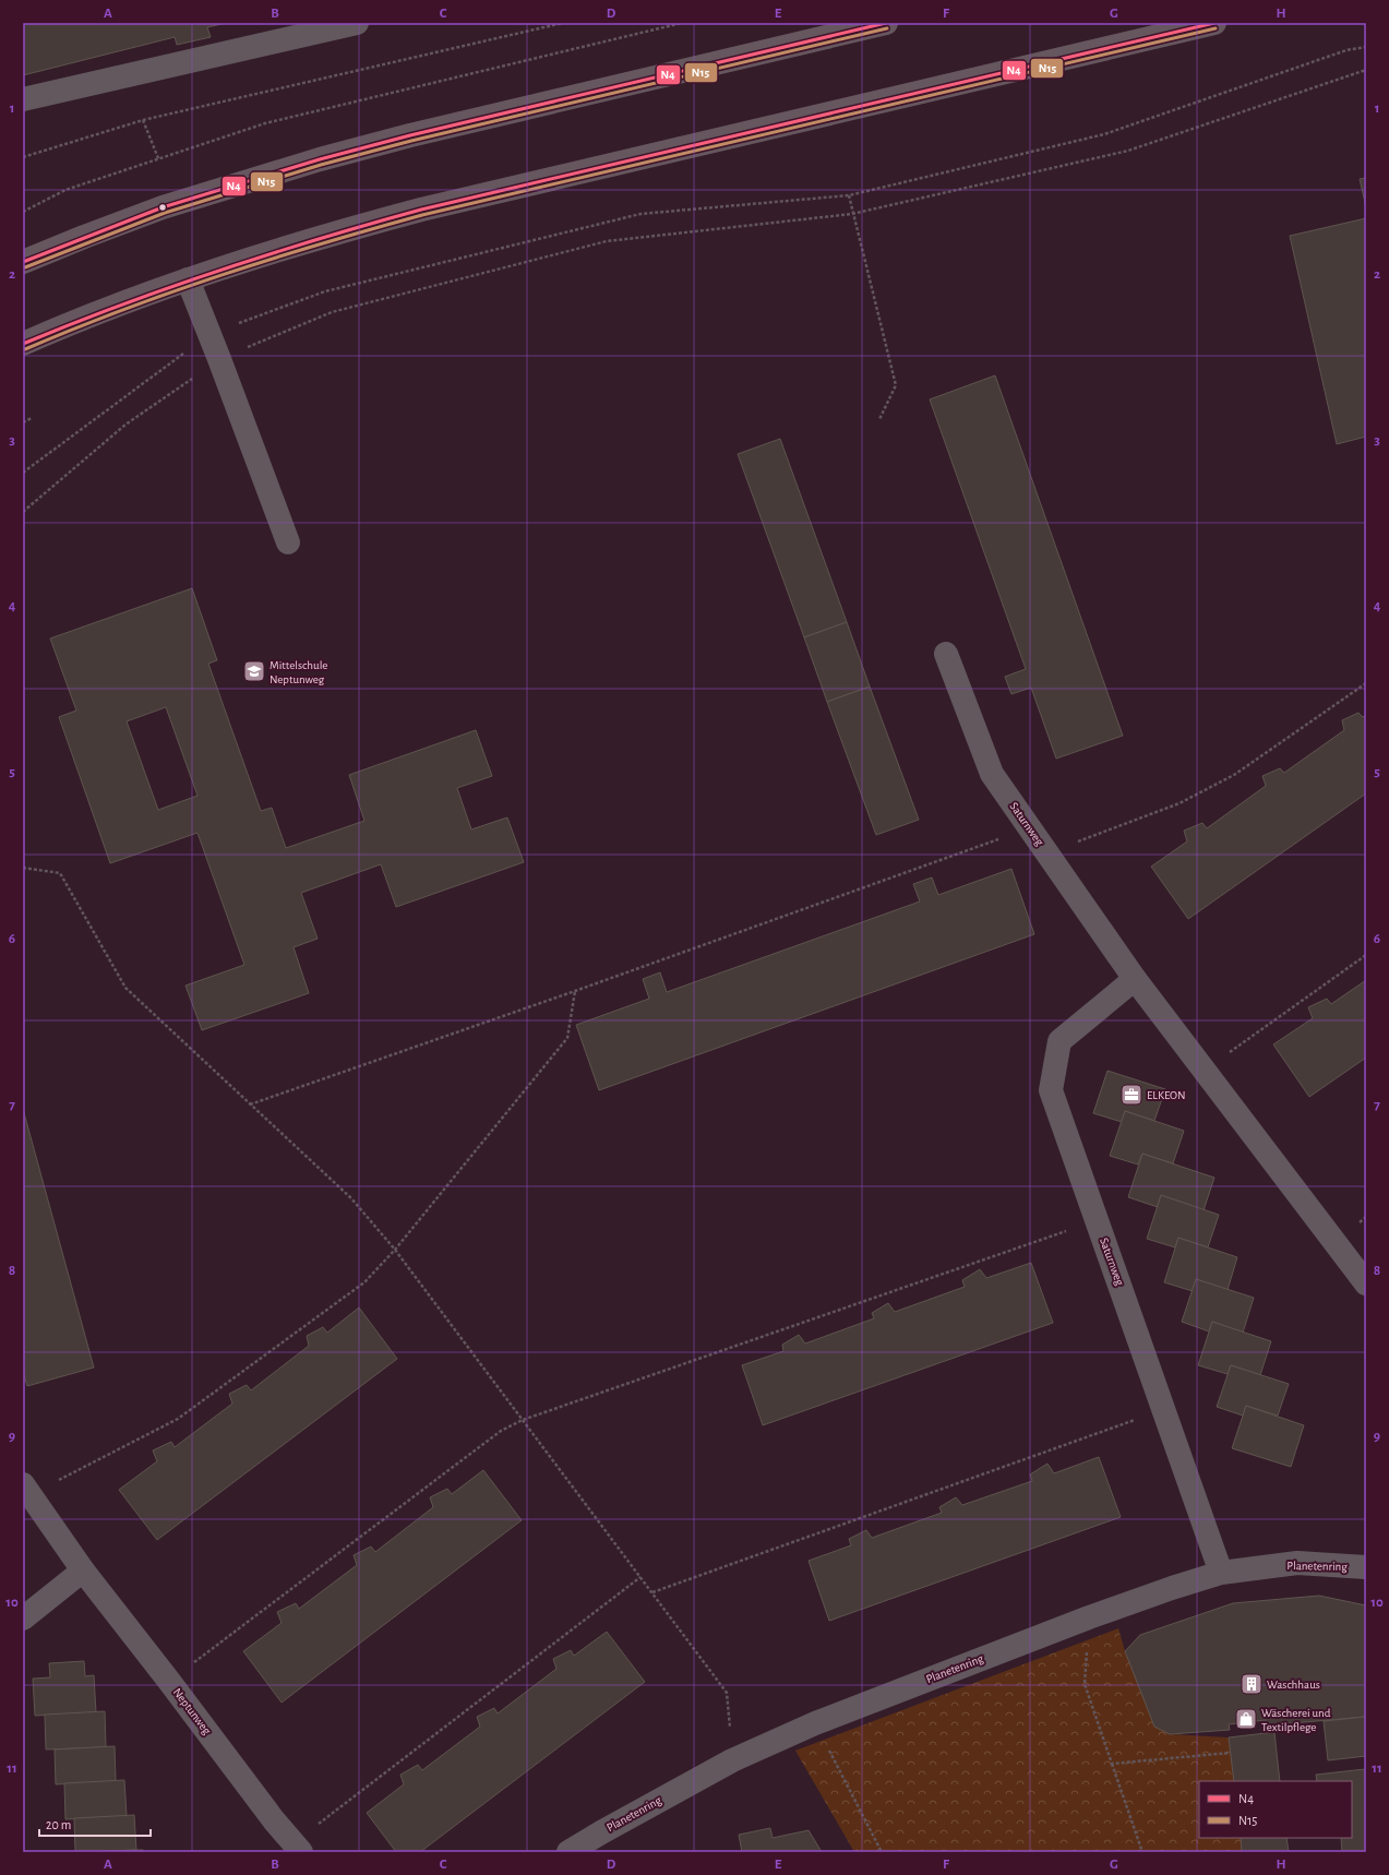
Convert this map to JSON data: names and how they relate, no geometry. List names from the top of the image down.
{
  "streets": {
    "street": ["Saturnweg", "Planetenring", "Neptunweg"]
  },
  "crossings": [
    ["Saturnweg", "Planetenring"]
  ],
  "places": {
    "school or university": ["Mittelschule Neptunweg"],
    "office": ["ELKEON"],
    "building": ["Waschhaus"],
    "shop": ["Wäscherei und Textilpflege"]
  },
  "lines": ["transit line N4", "transit line N15"],
  "legend": ["N4", "N15"],
  "scale_bar": "20 m",
  "grid": {
    "columns": [
      "A",
      "B",
      "C",
      "D",
      "E",
      "F",
      "G",
      "H"
    ],
    "rows": [
      "1",
      "2",
      "3",
      "4",
      "5",
      "6",
      "7",
      "8",
      "9",
      "10",
      "11"
    ]
  }
}
